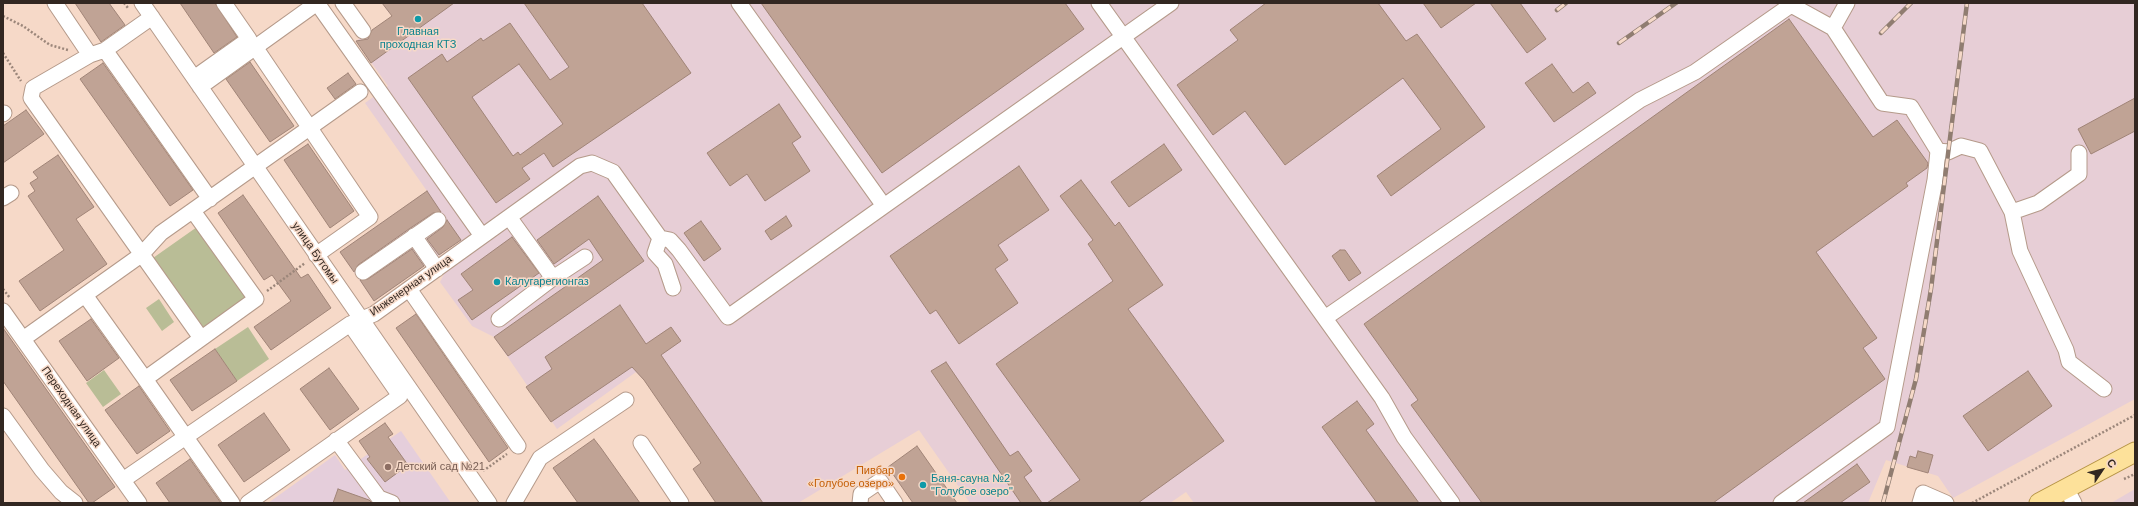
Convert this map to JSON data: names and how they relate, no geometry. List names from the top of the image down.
{
  "streets": {
    "street": ["улица Бутомы", "Инженерная улица", "Переходная улица"]
  },
  "crossings": [
    ["улица Бутомы", "Инженерная улица"],
    ["Инженерная улица", "Переходная улица"]
  ],
  "places": [
    "Главная проходная КТЗ",
    "Калугарегионгаз",
    "Детский сад №21",
    "Пивбар «Голубое озеро»",
    "Баня-сауна №2 \"Голубое озеро\""
  ],
  "north": "top right"
}
